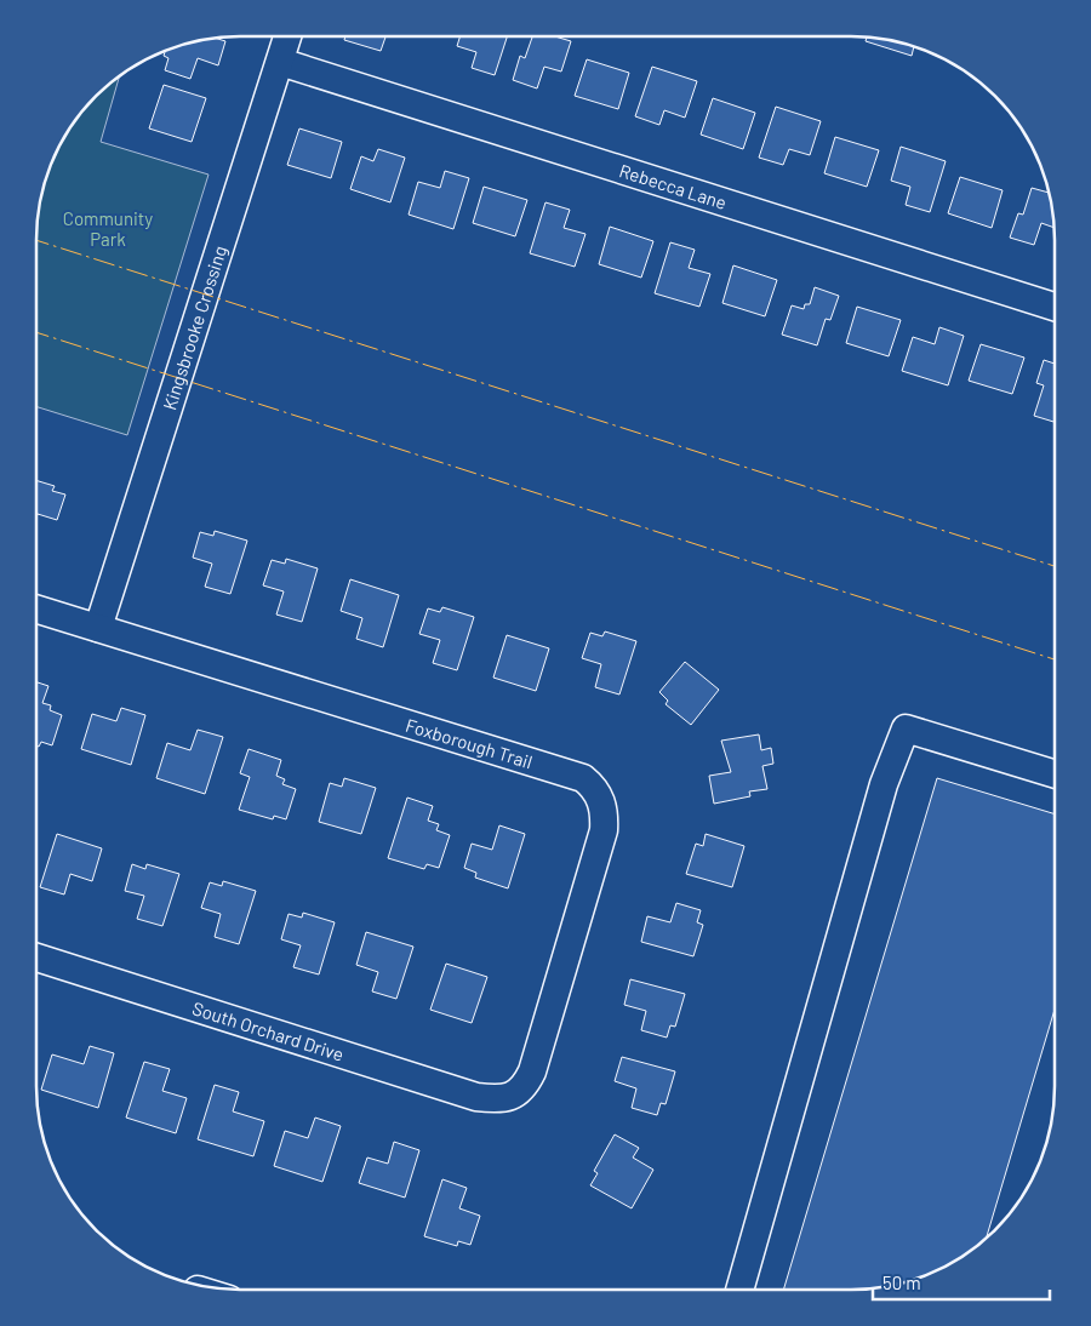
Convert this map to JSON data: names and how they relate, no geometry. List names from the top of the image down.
{
  "streets": {
    "street": [
      "Rebecca Lane",
      "Kingsbrooke Crossing",
      "Foxborough Trail",
      "South Orchard Drive"
    ]
  },
  "crossings": [
    ["Rebecca Lane", "Kingsbrooke Crossing"],
    ["Kingsbrooke Crossing", "Foxborough Trail"],
    ["Foxborough Trail", "South Orchard Drive"]
  ],
  "parks": ["Community Park"],
  "scale_bar": "50 m"
}
